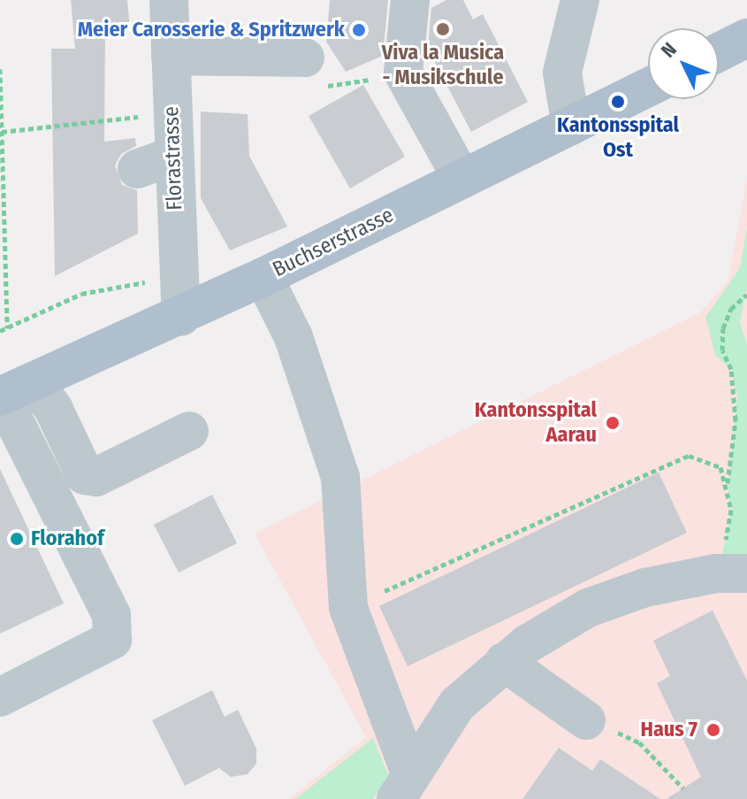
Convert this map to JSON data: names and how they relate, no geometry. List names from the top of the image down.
{
  "streets": {
    "main road": ["Buchserstrasse"],
    "street": ["Florastrasse"]
  },
  "crossings": [
    ["Florastrasse", "Buchserstrasse"]
  ],
  "places": [
    "Viva la Musica - Musikschule",
    "Meier Carosserie & Spritzwerk",
    "Kantonsspital Ost",
    "Kantonsspital Aarau",
    "Florahof",
    "Haus 7"
  ],
  "north": "top left"
}
